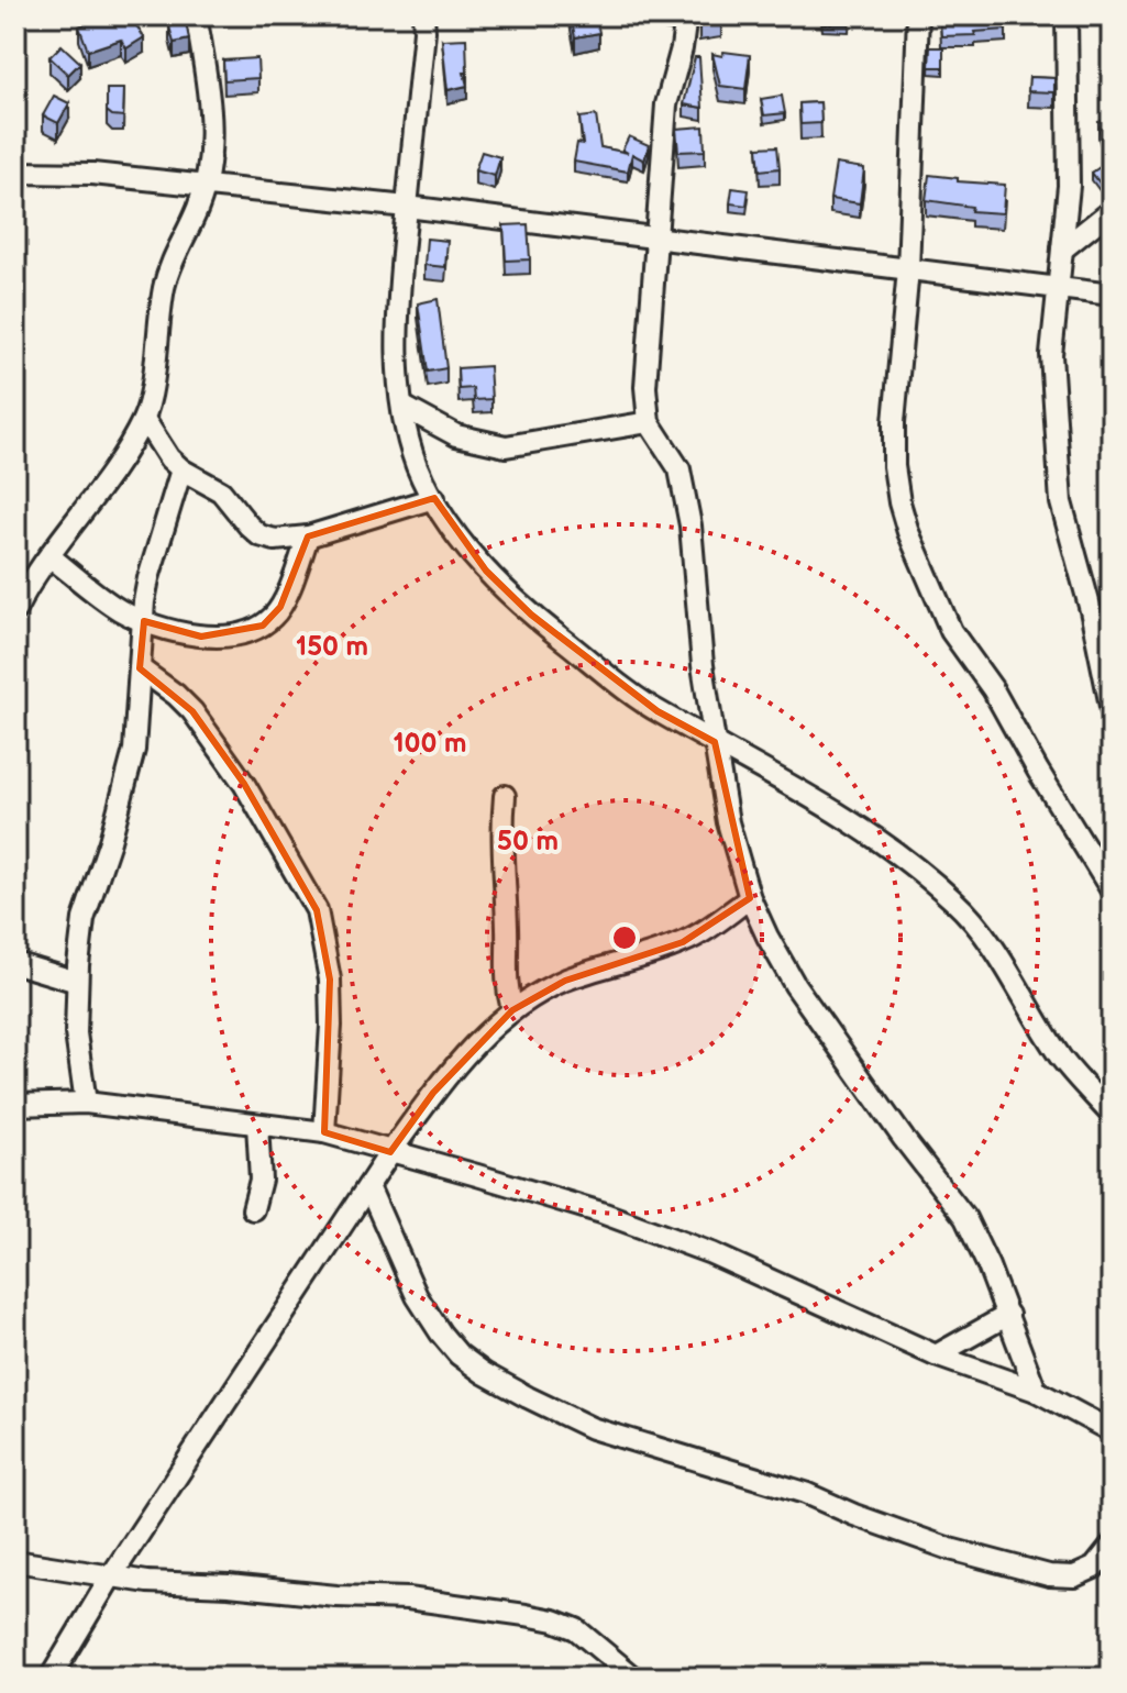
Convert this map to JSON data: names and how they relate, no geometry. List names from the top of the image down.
{
  "rings": ["150 m", "100 m", "50 m"]
}
